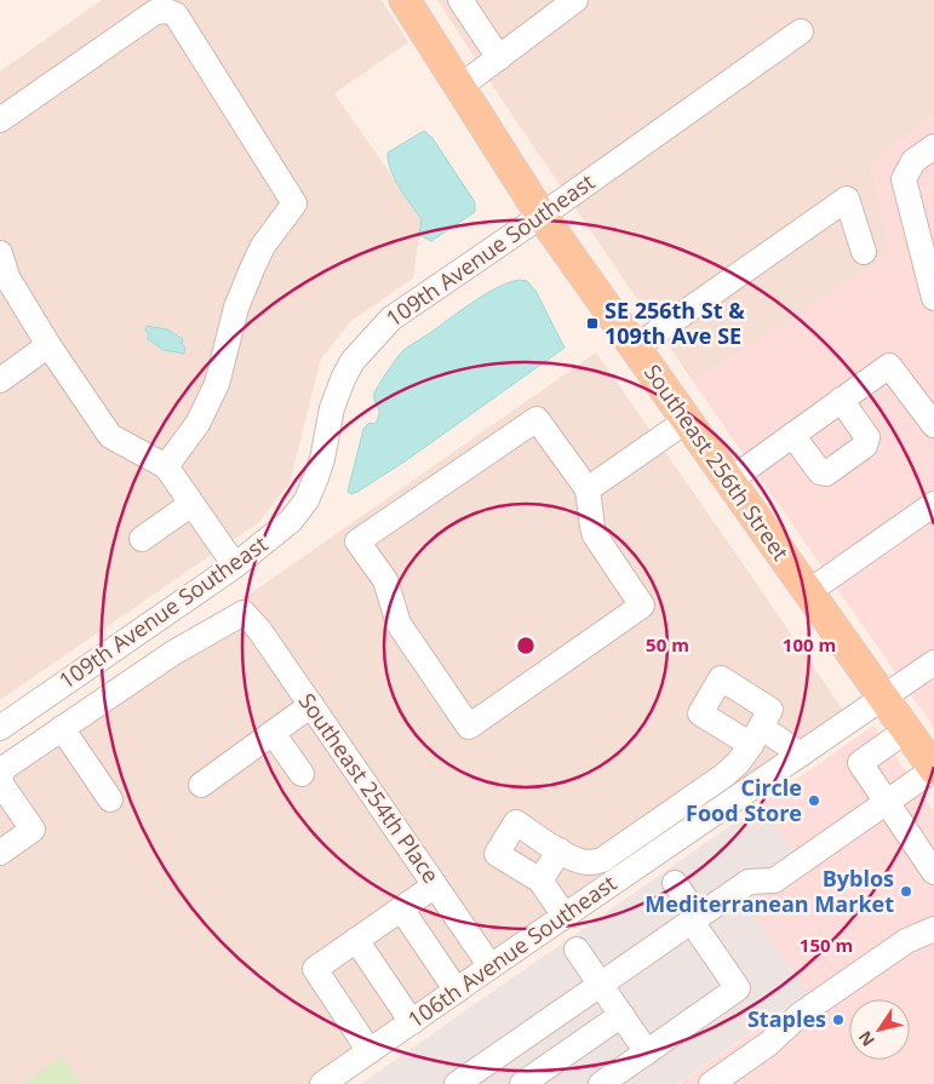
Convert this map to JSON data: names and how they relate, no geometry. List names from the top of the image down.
{
  "streets": {
    "main road": ["Southeast 256th Street"],
    "street": ["109th Avenue Southeast", "Southeast 254th Place", "106th Avenue Southeast"]
  },
  "crossings": [
    ["109th Avenue Southeast", "Southeast 256th Street"],
    ["Southeast 256th Street", "106th Avenue Southeast"],
    ["Southeast 254th Place", "106th Avenue Southeast"]
  ],
  "places": {
    "transit": ["SE 256th St & 109th Ave SE"],
    "other": ["Circle Food Store", "Byblos Mediterranean Market", "Staples"]
  },
  "north": "bottom left",
  "rings": ["50 m", "100 m", "150 m"]
}
